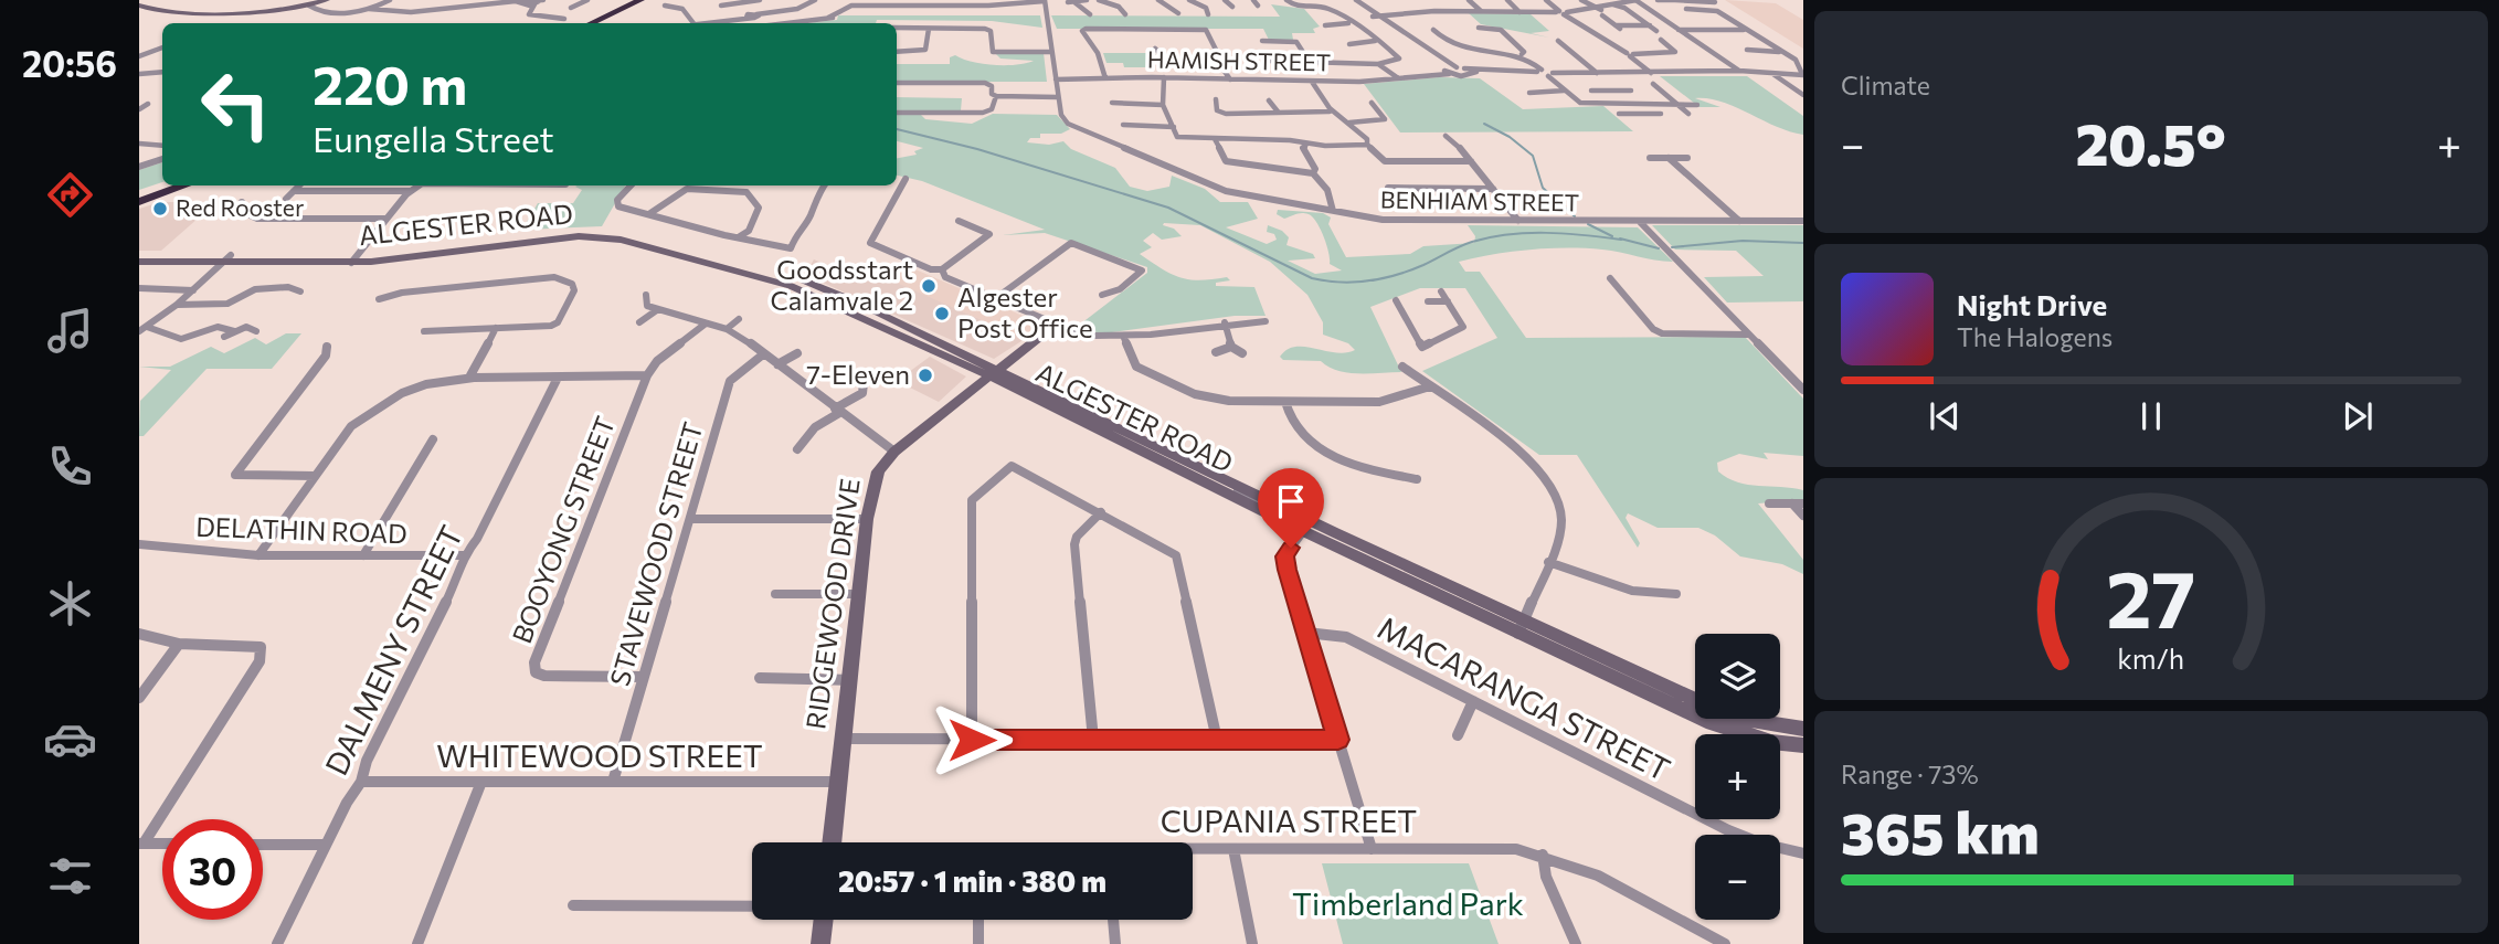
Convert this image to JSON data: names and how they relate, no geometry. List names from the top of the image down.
{
  "streets": {
    "main road": ["ALGESTER ROAD", "RIDGEWOOD DRIVE"],
    "street": [
      "HAMISH STREET",
      "BENHIAM STREET",
      "BOOYONG STREET",
      "DELATHIN ROAD",
      "STAVEWOOD STREET",
      "DALMENY STREET",
      "MACARANGA STREET",
      "WHITEWOOD STREET",
      "CUPANIA STREET"
    ]
  },
  "crossings": [
    ["HAMISH STREET", "BENHIAM STREET"],
    ["ALGESTER ROAD", "RIDGEWOOD DRIVE"],
    ["BOOYONG STREET", "STAVEWOOD STREET"],
    ["DELATHIN ROAD", "DALMENY STREET"],
    ["STAVEWOOD STREET", "WHITEWOOD STREET"],
    ["RIDGEWOOD DRIVE", "WHITEWOOD STREET"],
    ["DALMENY STREET", "WHITEWOOD STREET"]
  ],
  "parks": ["Timberland Park"],
  "places": [
    "Red Rooster",
    "Goodsstart Calamvale 2",
    "Algester Post Office",
    "7-Eleven"
  ],
  "page": {
    "tabs": "20:56",
    "tile": [
      "Climate",
      ["Range · 73%", "365 km"]
    ],
    "turn": ["220 m", "Eungella Street"],
    "heat": ["−", "20.5°", "+"],
    "song": ["Night Drive", "The Halogens"],
    "map_buttons": ["+", "−"],
    "limit": "30",
    "trip": "20:57 · 1 min · 380 m",
    "gauge": ["27", "km/h"]
  }
}
